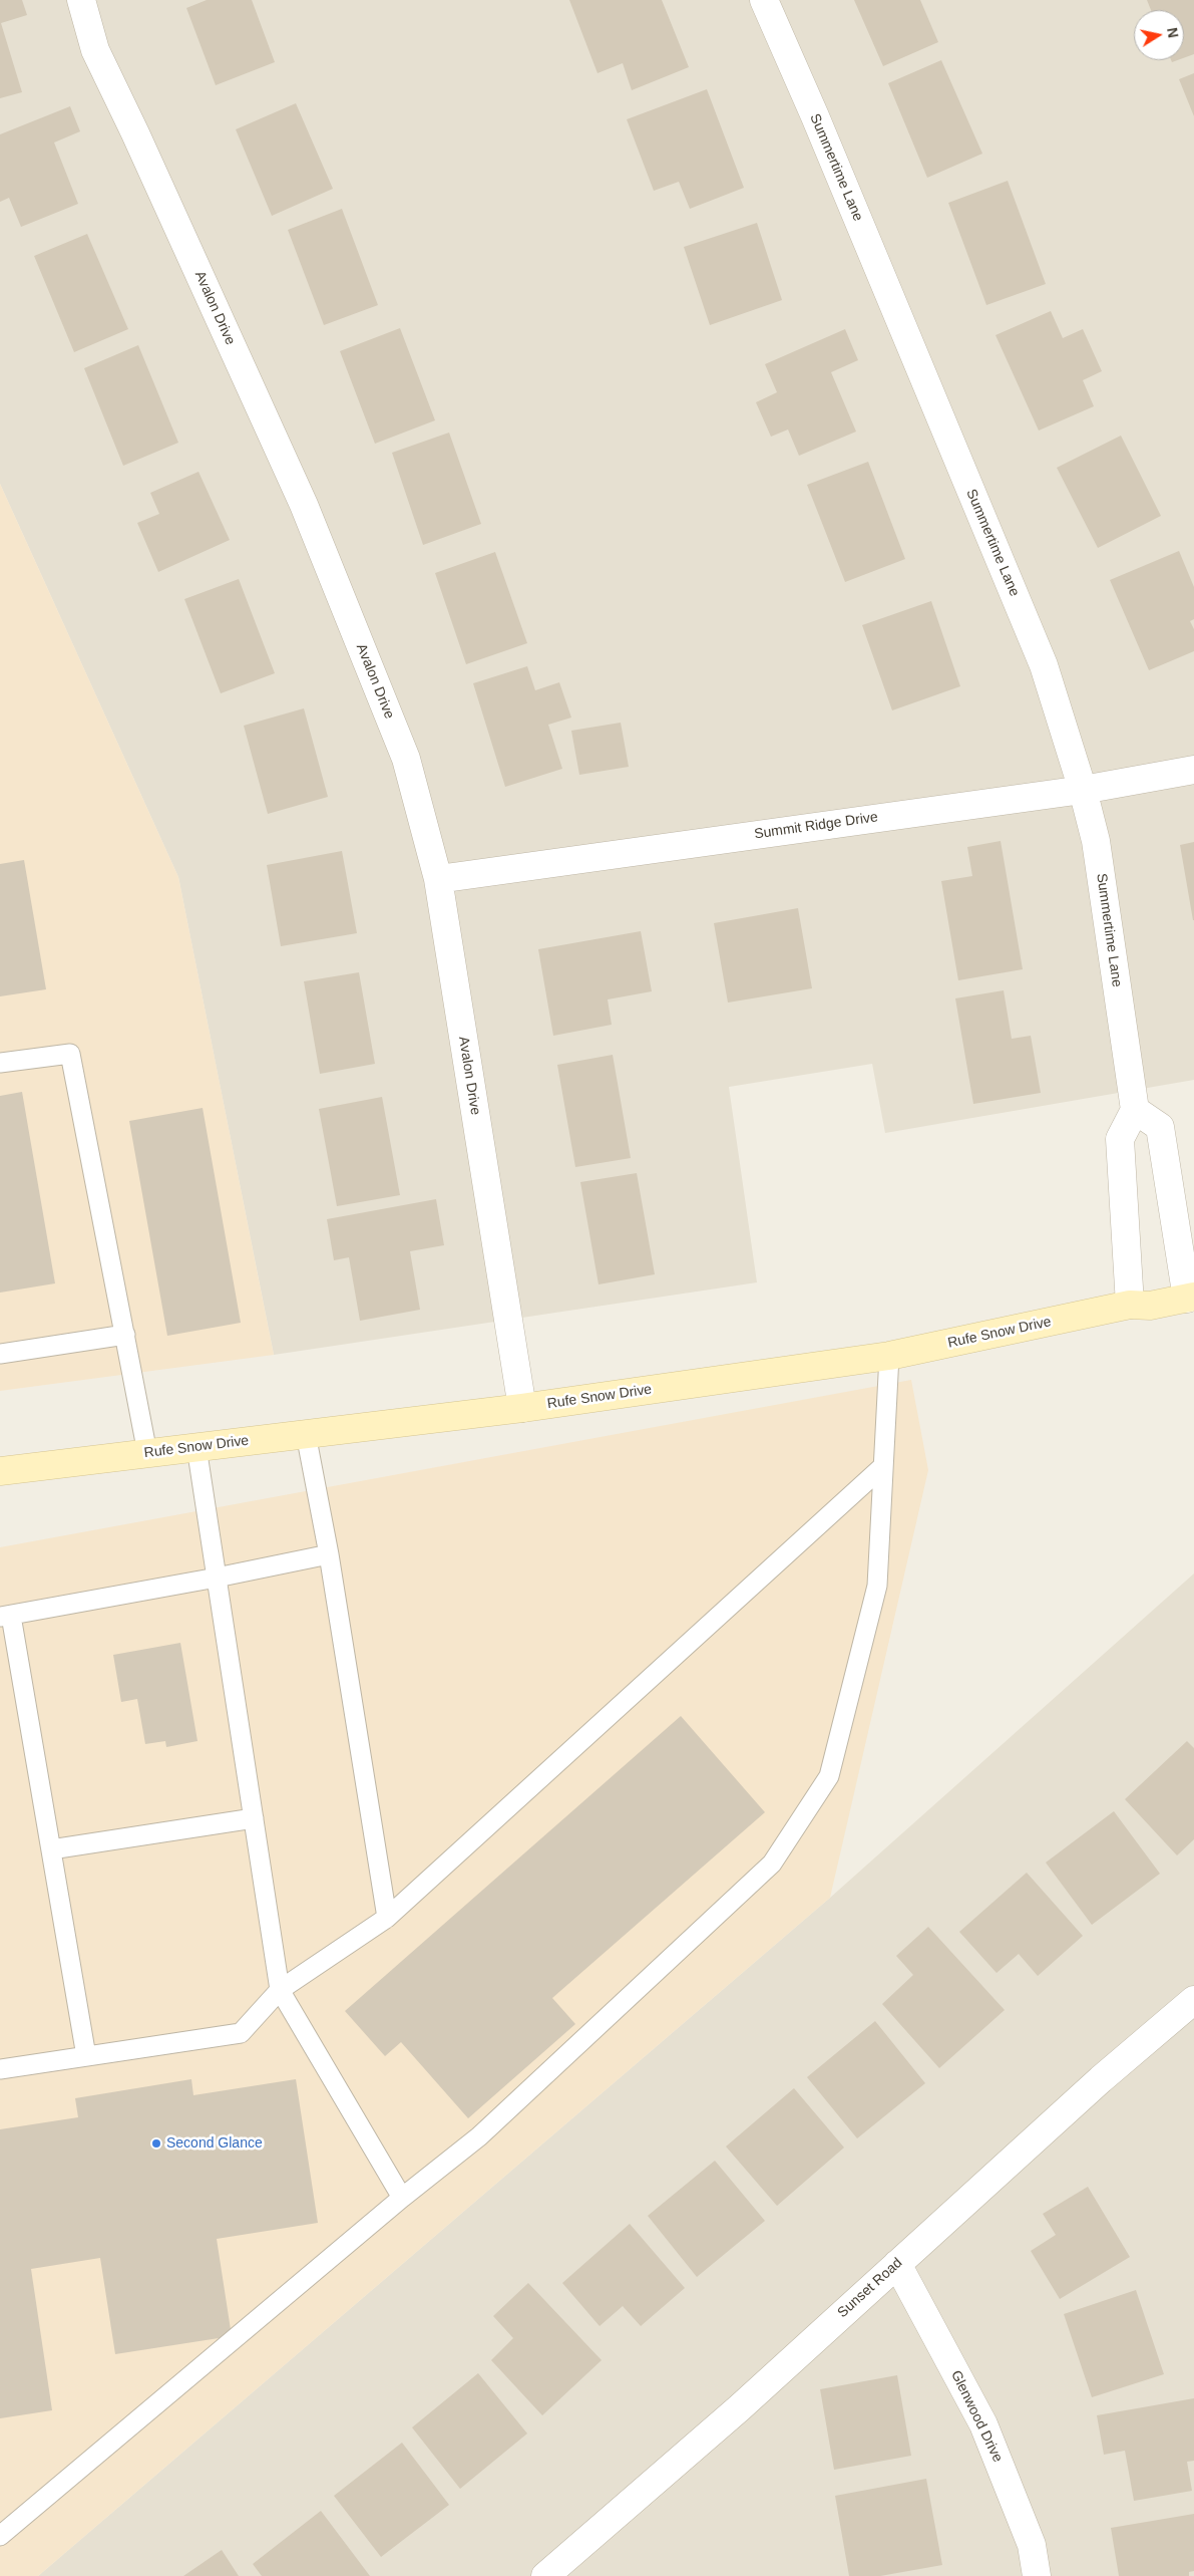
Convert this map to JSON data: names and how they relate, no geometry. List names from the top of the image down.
{
  "streets": {
    "main road": ["Rufe Snow Drive"],
    "street": [
      "Summertime Lane",
      "Avalon Drive",
      "Summit Ridge Drive",
      "Sunset Road",
      "Glenwood Drive"
    ]
  },
  "crossings": [
    ["Summertime Lane", "Summit Ridge Drive"],
    ["Avalon Drive", "Summit Ridge Drive"],
    ["Avalon Drive", "Rufe Snow Drive"],
    ["Sunset Road", "Glenwood Drive"]
  ],
  "places": ["Second Glance"],
  "north": "right"
}
